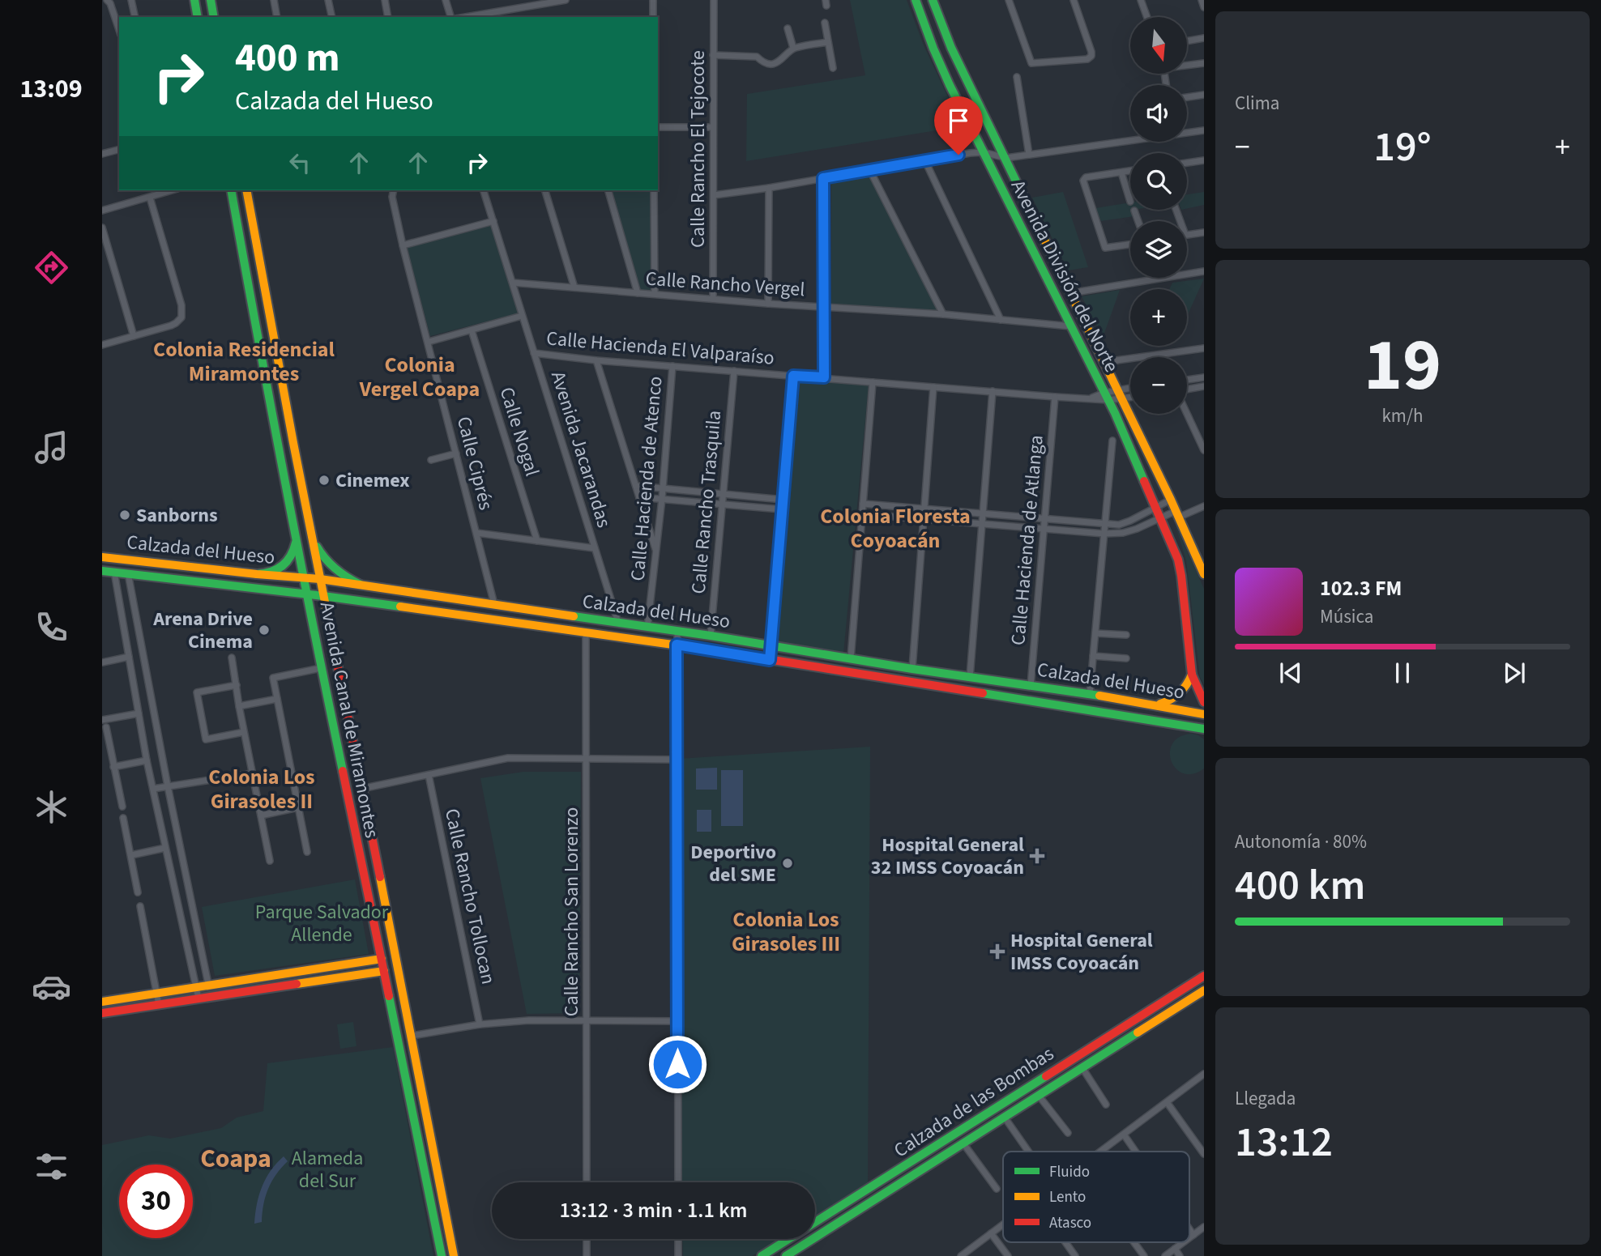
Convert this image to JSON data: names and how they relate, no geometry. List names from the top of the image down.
{
  "streets": {
    "main road": [
      "Avenida División del Norte",
      "Calzada del Hueso",
      "Avenida Canal de Miramontes",
      "Calzada de las Bombas"
    ],
    "street": [
      "Calle Rancho El Tejocote",
      "Calle Rancho Vergel",
      "Calle Hacienda El Valparaíso",
      "Calle Nogal",
      "Avenida Jacarandas",
      "Calle Ciprés",
      "Calle Hacienda de Atenco",
      "Calle Rancho Trasquila",
      "Calle Hacienda de Atlanga",
      "Calle Rancho Tollocan",
      "Calle Rancho San Lorenzo"
    ]
  },
  "crossings": [
    ["Calle Rancho El Tejocote", "Calle Rancho Vergel"],
    ["Avenida División del Norte", "Calle Rancho Vergel"],
    ["Avenida División del Norte", "Calle Hacienda El Valparaíso"],
    ["Calle Rancho Vergel", "Avenida Jacarandas"],
    ["Calle Hacienda El Valparaíso", "Avenida Jacarandas"],
    ["Calle Hacienda El Valparaíso", "Calle Hacienda de Atenco"],
    ["Calle Hacienda El Valparaíso", "Calle Rancho Trasquila"],
    ["Calle Hacienda El Valparaíso", "Calle Hacienda de Atlanga"],
    ["Avenida Jacarandas", "Calzada del Hueso"],
    ["Calle Ciprés", "Calzada del Hueso"],
    ["Calle Hacienda de Atenco", "Calzada del Hueso"],
    ["Calle Rancho Trasquila", "Calzada del Hueso"],
    ["Calle Hacienda de Atlanga", "Calzada del Hueso"],
    ["Calzada del Hueso", "Avenida Canal de Miramontes"],
    ["Calzada del Hueso", "Calle Rancho San Lorenzo"]
  ],
  "districts": [
    "Colonia Residencial Miramontes",
    "Colonia Vergel Coapa",
    "Colonia Floresta Coyoacán",
    "Colonia Los Girasoles II",
    "Colonia Los Girasoles III",
    "Coapa"
  ],
  "parks": ["Parque Salvador Allende", "Alameda del Sur"],
  "places": {
    "other": [
      "Cinemex",
      "Sanborns",
      "Arena Drive Cinema",
      "Deportivo del SME"
    ],
    "health": ["Hospital General 32 IMSS Coyoacán", "Hospital General IMSS Coyoacán"]
  },
  "legend": ["Fluido", "Lento", "Atasco"],
  "north": "bottom",
  "page": {
    "tabs": "13:09",
    "tile": [
      "Clima",
      ["19", "km/h"],
      ["Autonomía · 80%", "400 km"],
      ["Llegada", "13:12"]
    ],
    "map_buttons": ["+", "−"],
    "turn": ["400 m", "Calzada del Hueso"],
    "heat": ["−", "19°", "+"],
    "song": ["102.3 FM", "Música"],
    "limit": "30",
    "trip": "13:12 · 3 min · 1.1 km"
  }
}
